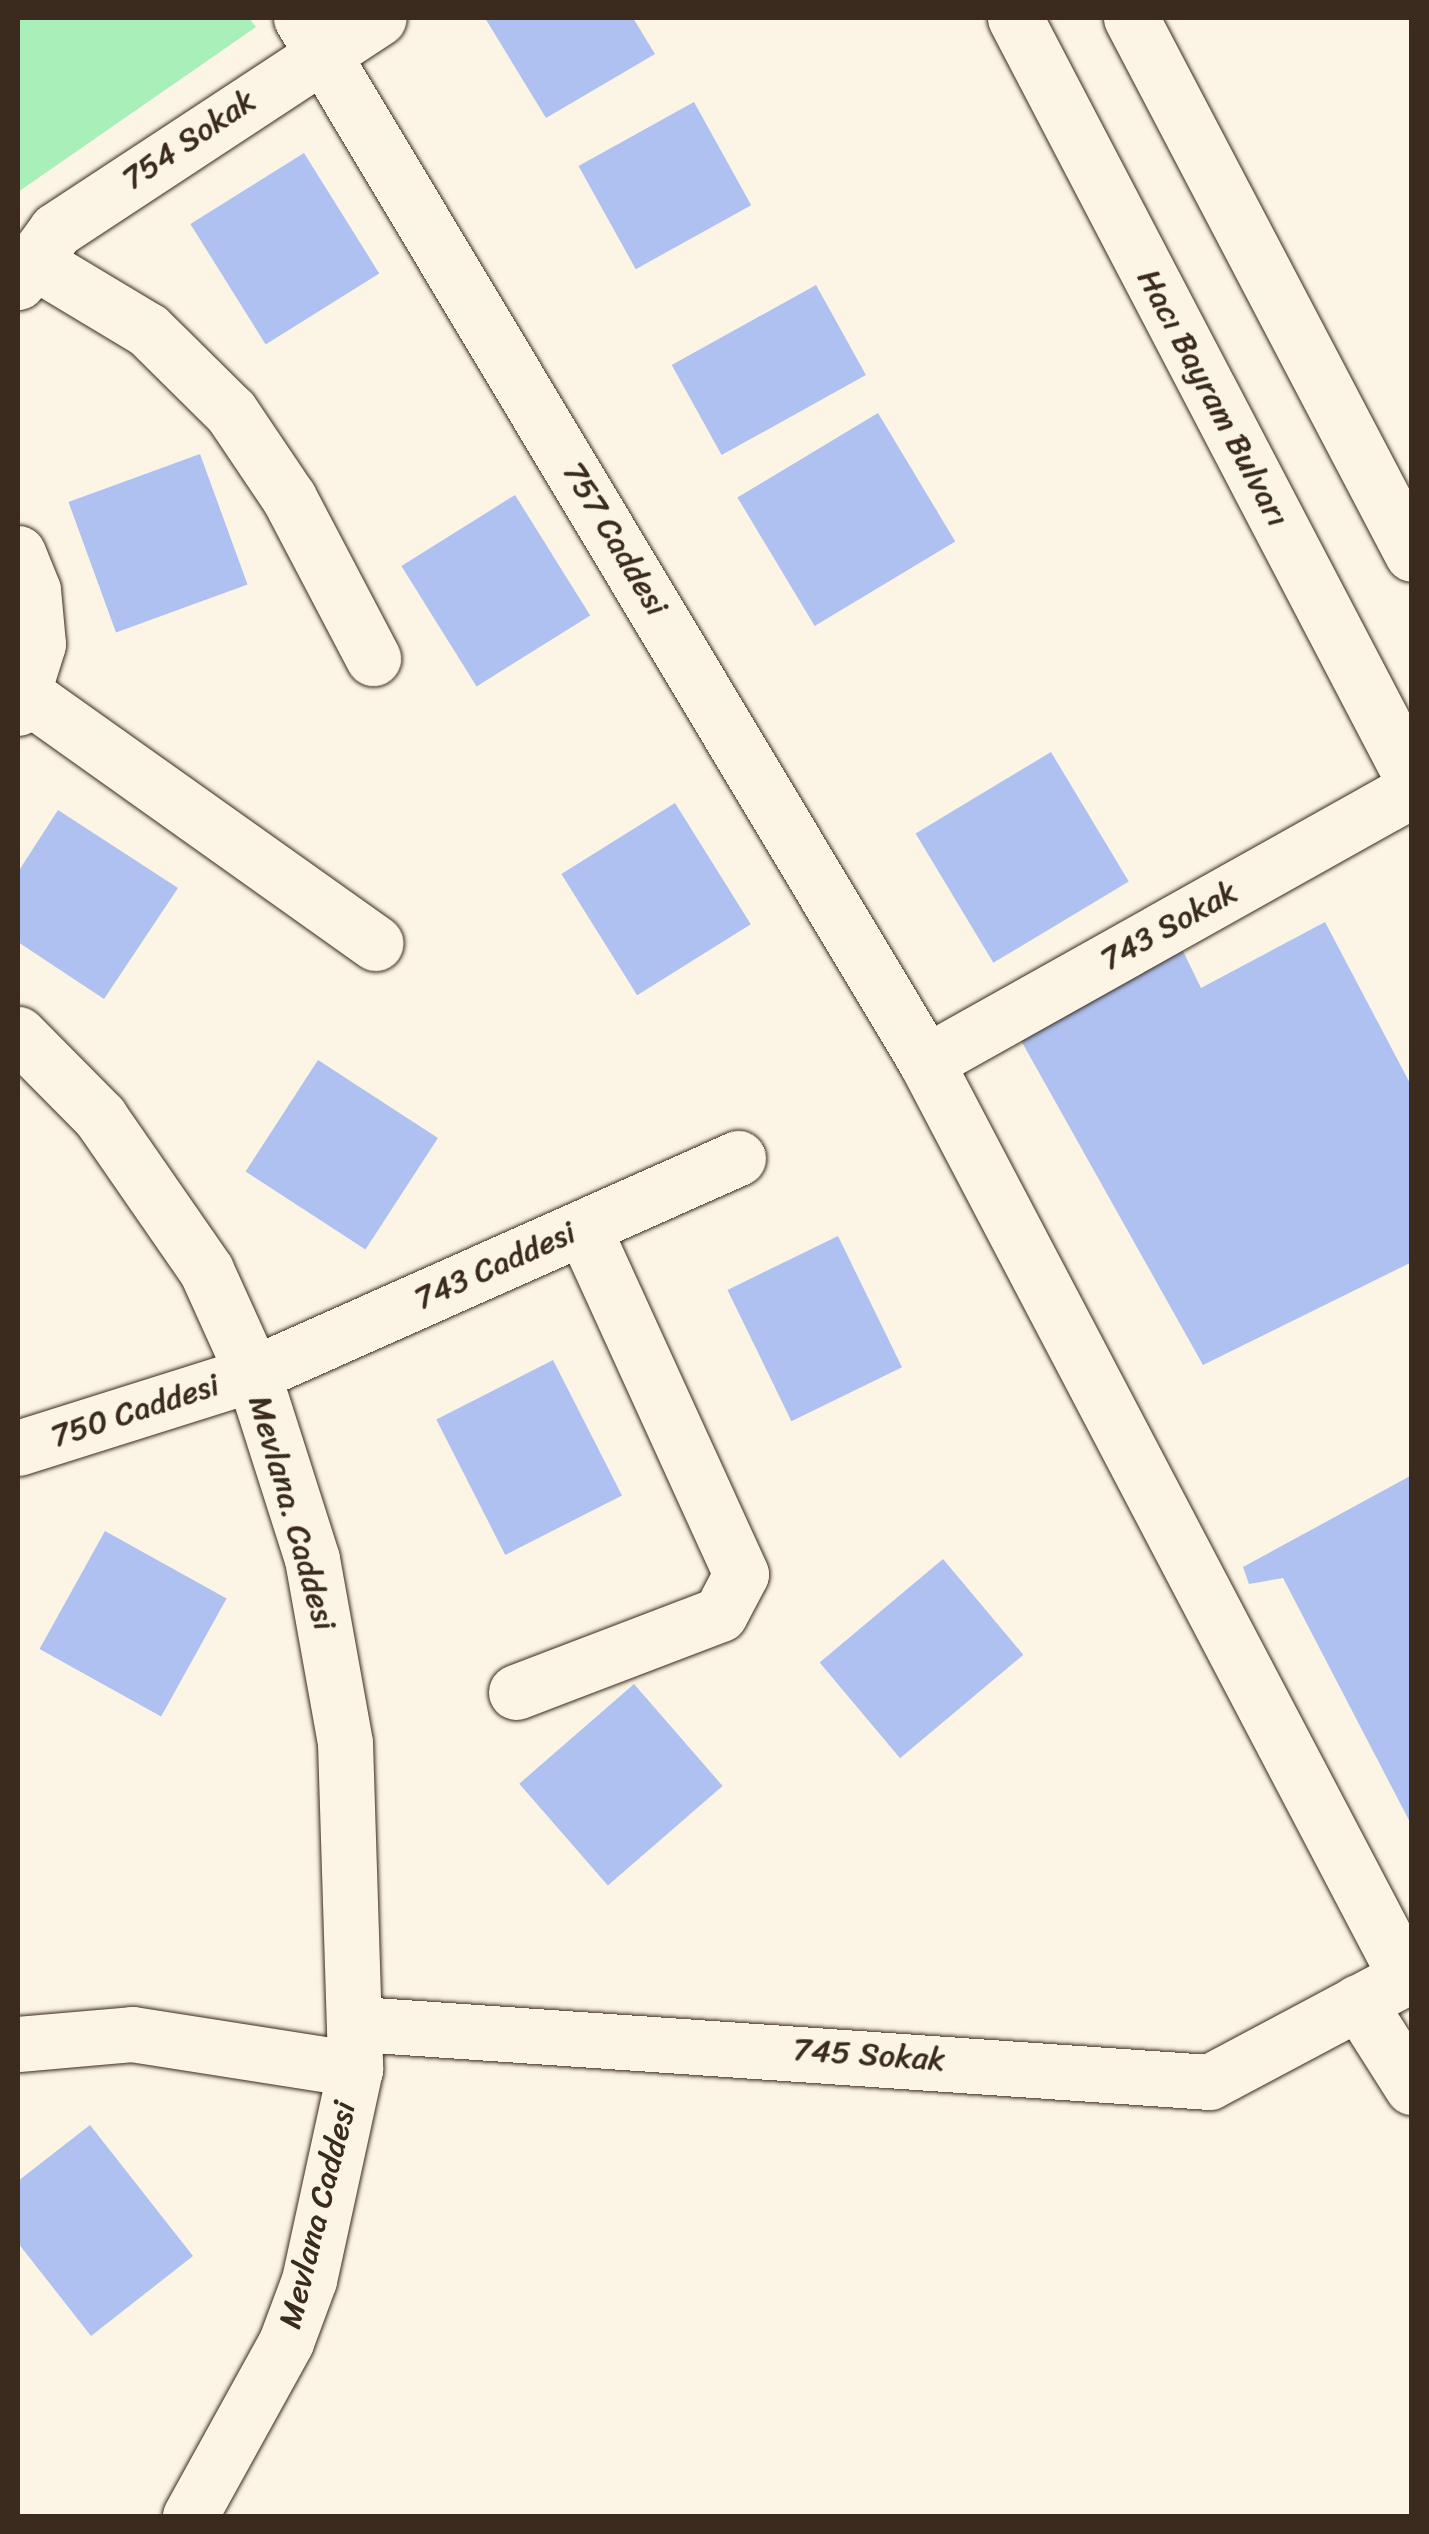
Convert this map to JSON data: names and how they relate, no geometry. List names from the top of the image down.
{
  "streets": {
    "street": [
      "754 Sokak",
      "Hacı Bayram Bulvarı",
      "757 Caddesi",
      "743 Sokak",
      "743 Caddesi",
      "750 Caddesi",
      "Mevlana. Caddesi",
      "745 Sokak",
      "Mevlana Caddesi"
    ]
  },
  "crossings": [
    ["754 Sokak", "757 Caddesi"],
    ["757 Caddesi", "743 Sokak"],
    ["757 Caddesi", "745 Sokak"],
    ["743 Caddesi", "750 Caddesi"],
    ["743 Caddesi", "Mevlana. Caddesi"],
    ["750 Caddesi", "Mevlana. Caddesi"],
    ["Mevlana. Caddesi", "745 Sokak"],
    ["Mevlana. Caddesi", "Mevlana Caddesi"],
    ["745 Sokak", "Mevlana Caddesi"]
  ]
}
